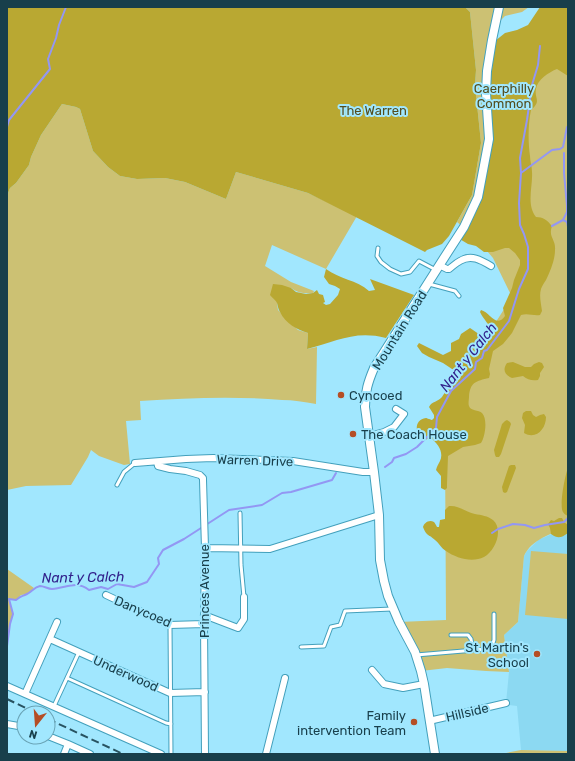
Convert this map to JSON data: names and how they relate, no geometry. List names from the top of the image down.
{
  "streets": {
    "main road": ["Mountain Road"],
    "street": [
      "Warren Drive",
      "Princes Avenue",
      "Danycoed",
      "Underwood",
      "Hillside"
    ]
  },
  "crossings": [
    ["Mountain Road", "Warren Drive"],
    ["Mountain Road", "Hillside"],
    ["Warren Drive", "Princes Avenue"],
    ["Princes Avenue", "Danycoed"],
    ["Princes Avenue", "Underwood"]
  ],
  "water": ["Nant y Calch"],
  "parks": ["Caerphilly Common", "The Warren"],
  "places": [
    "Cyncoed",
    "The Coach House",
    "St Martin's School",
    "Family intervention Team"
  ],
  "north": "bottom"
}
